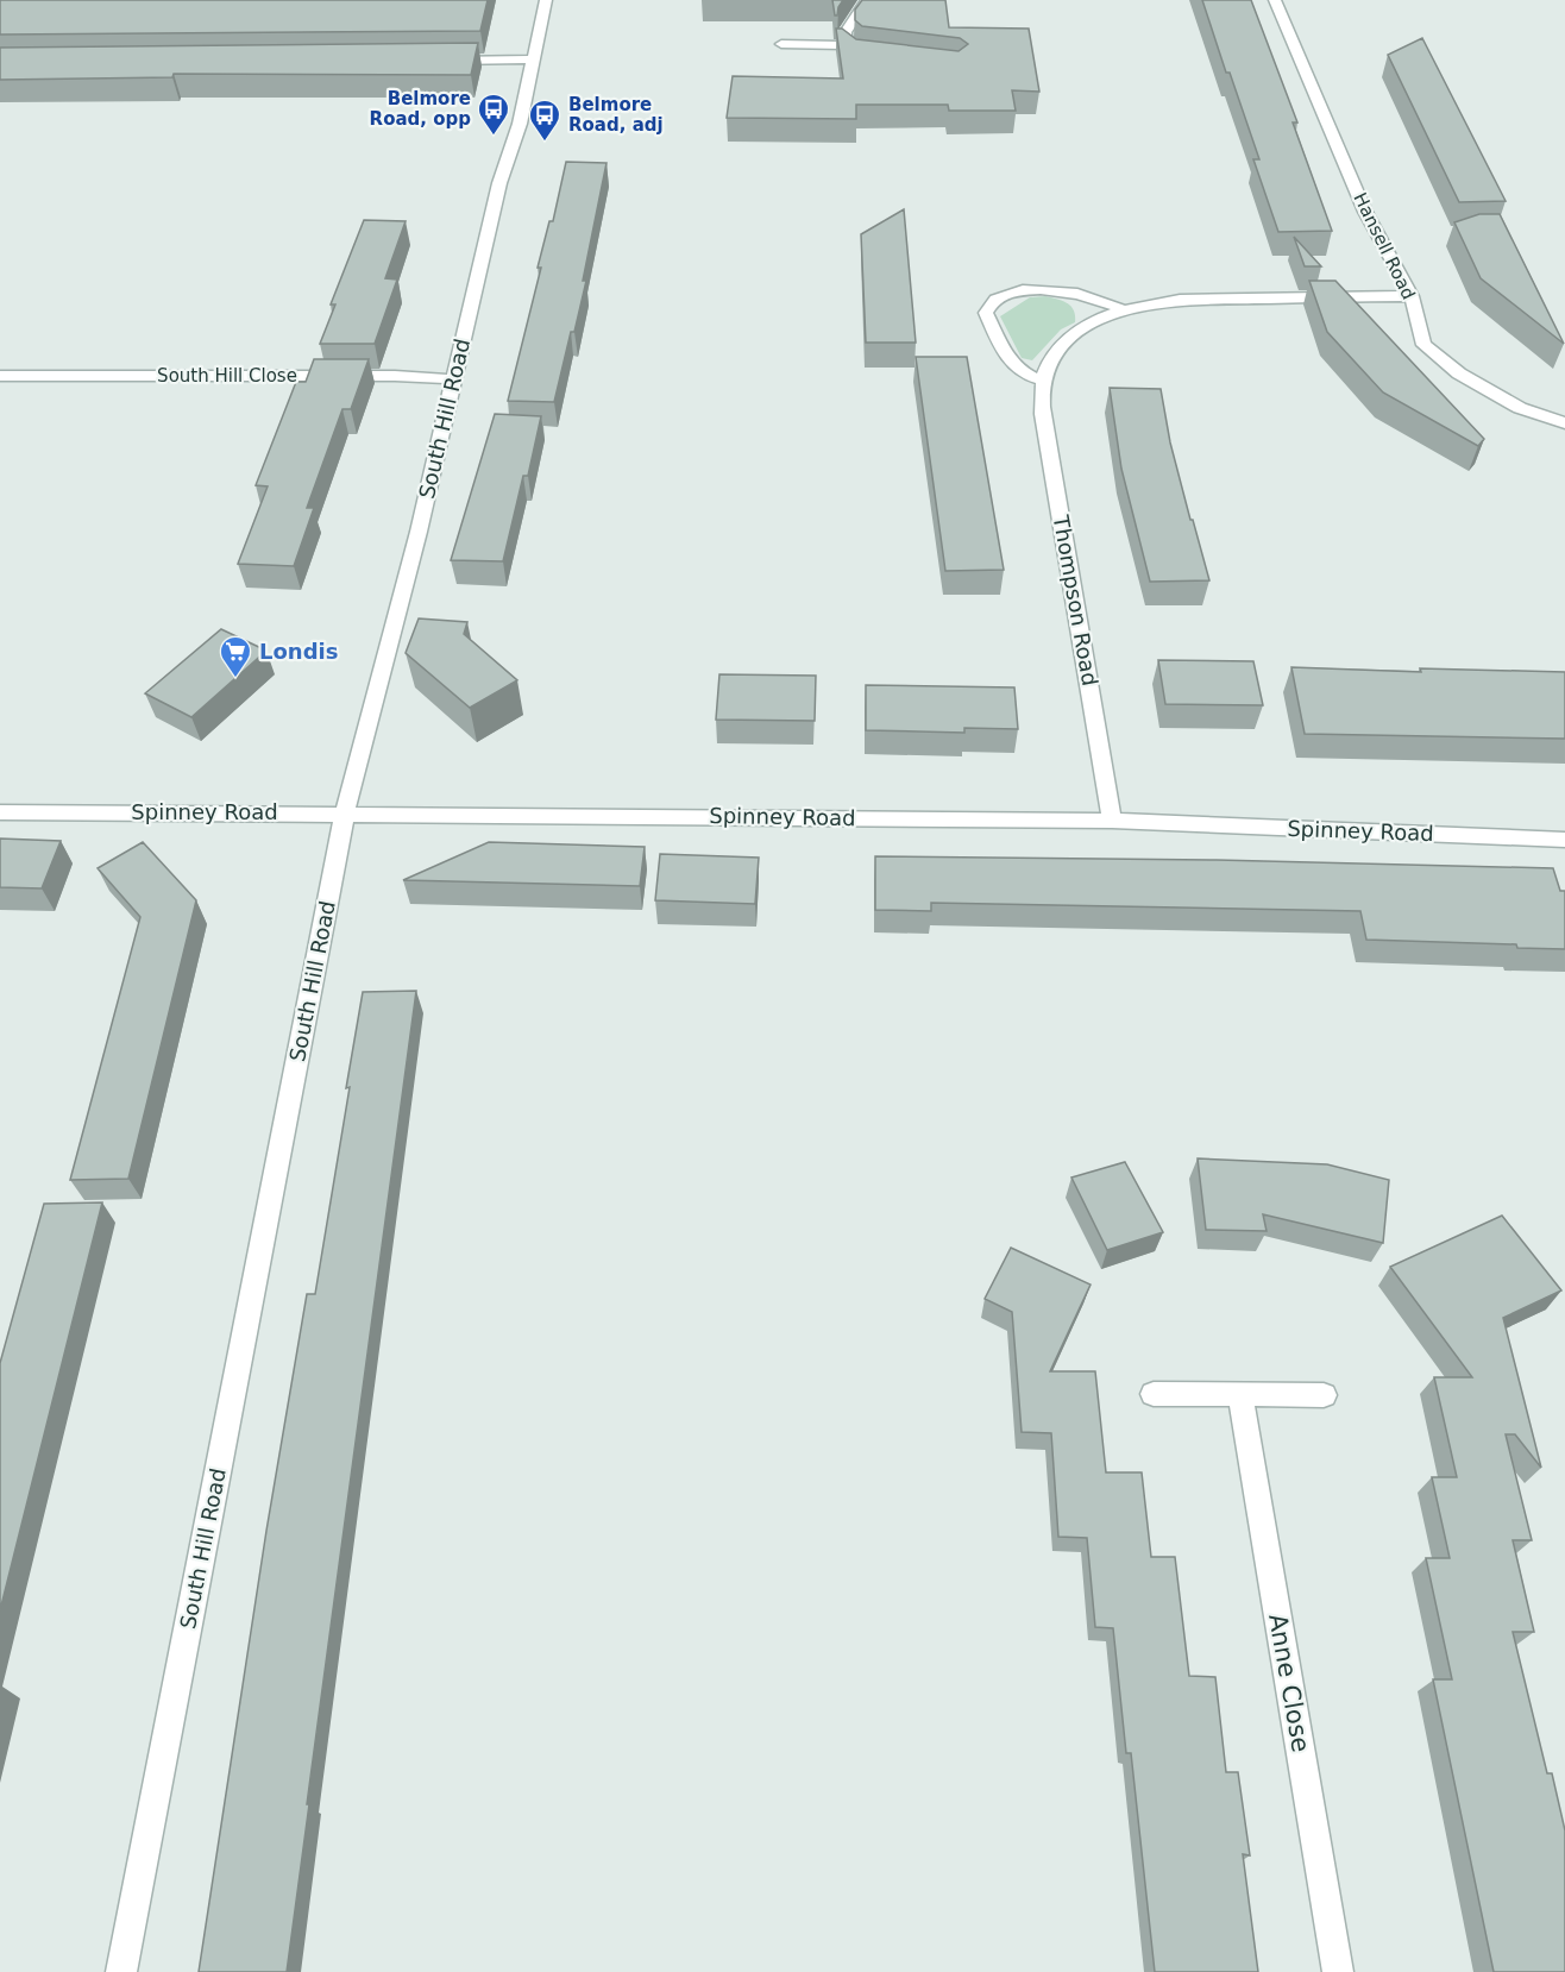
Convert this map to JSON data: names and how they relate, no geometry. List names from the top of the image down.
{
  "streets": {
    "street": [
      "Hansell Road",
      "South Hill Close",
      "South Hill Road",
      "Thompson Road",
      "Spinney Road",
      "Anne Close"
    ]
  },
  "crossings": [
    ["Hansell Road", "Thompson Road"],
    ["South Hill Close", "South Hill Road"],
    ["South Hill Road", "Spinney Road"],
    ["Thompson Road", "Spinney Road"]
  ],
  "places": {
    "bus stop": ["Belmore Road, opp", "Belmore Road, adj"],
    "supermarket": ["Londis"]
  }
}
